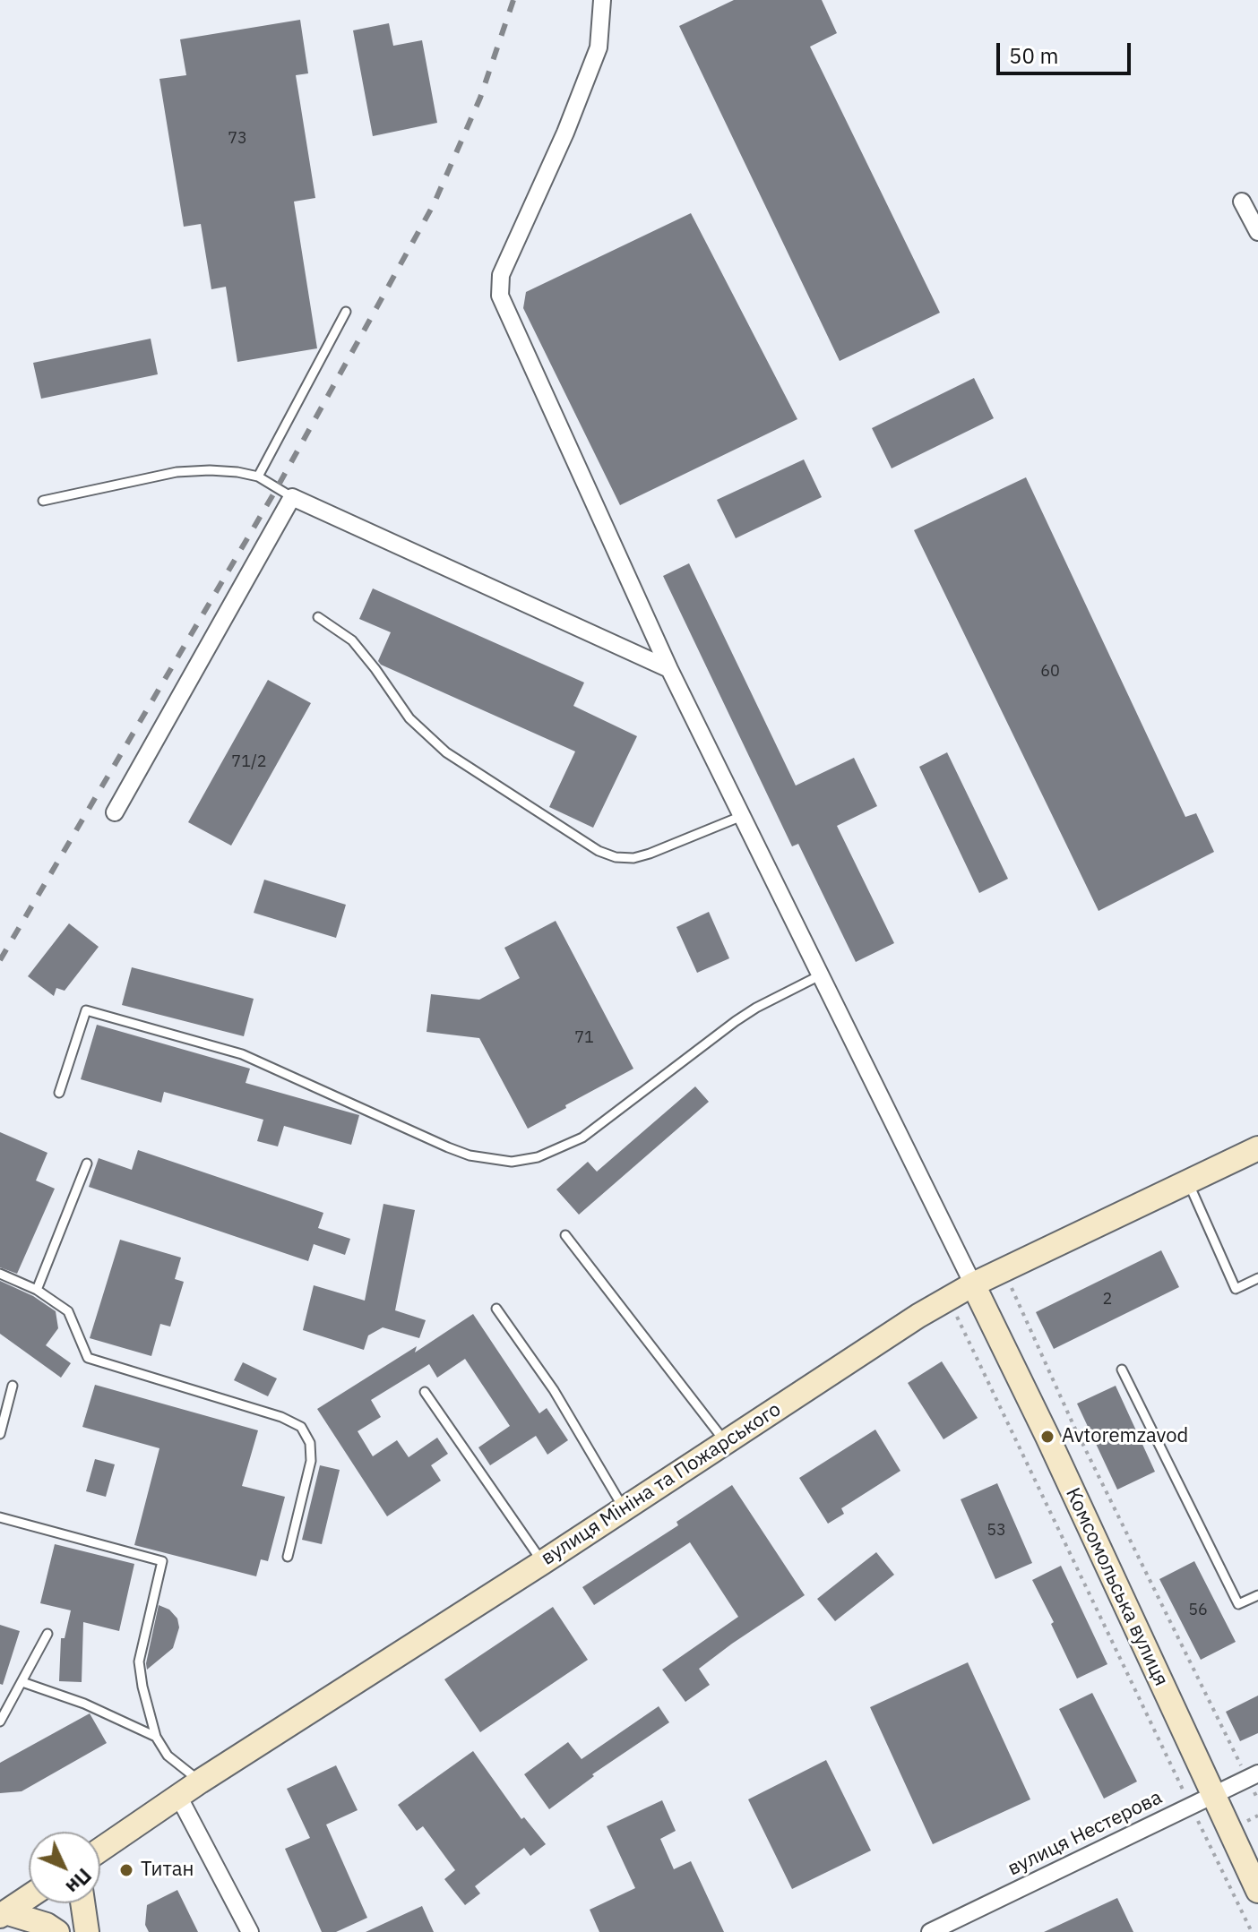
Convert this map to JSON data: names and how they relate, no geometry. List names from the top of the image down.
{
  "streets": {
    "street": ["вулиця Мініна та Пожарського", "Комсомольська вулиця", "вулиця Нестерова"]
  },
  "crossings": [
    ["вулиця Мініна та Пожарського", "Комсомольська вулиця"],
    ["Комсомольська вулиця", "вулиця Нестерова"]
  ],
  "places": ["Avtoremzavod", "Титан"],
  "house_numbers": [
    "73",
    "60",
    "71/2",
    "71",
    "2",
    "53",
    "56"
  ],
  "scale_bar": "50 m",
  "north": "bottom right"
}
